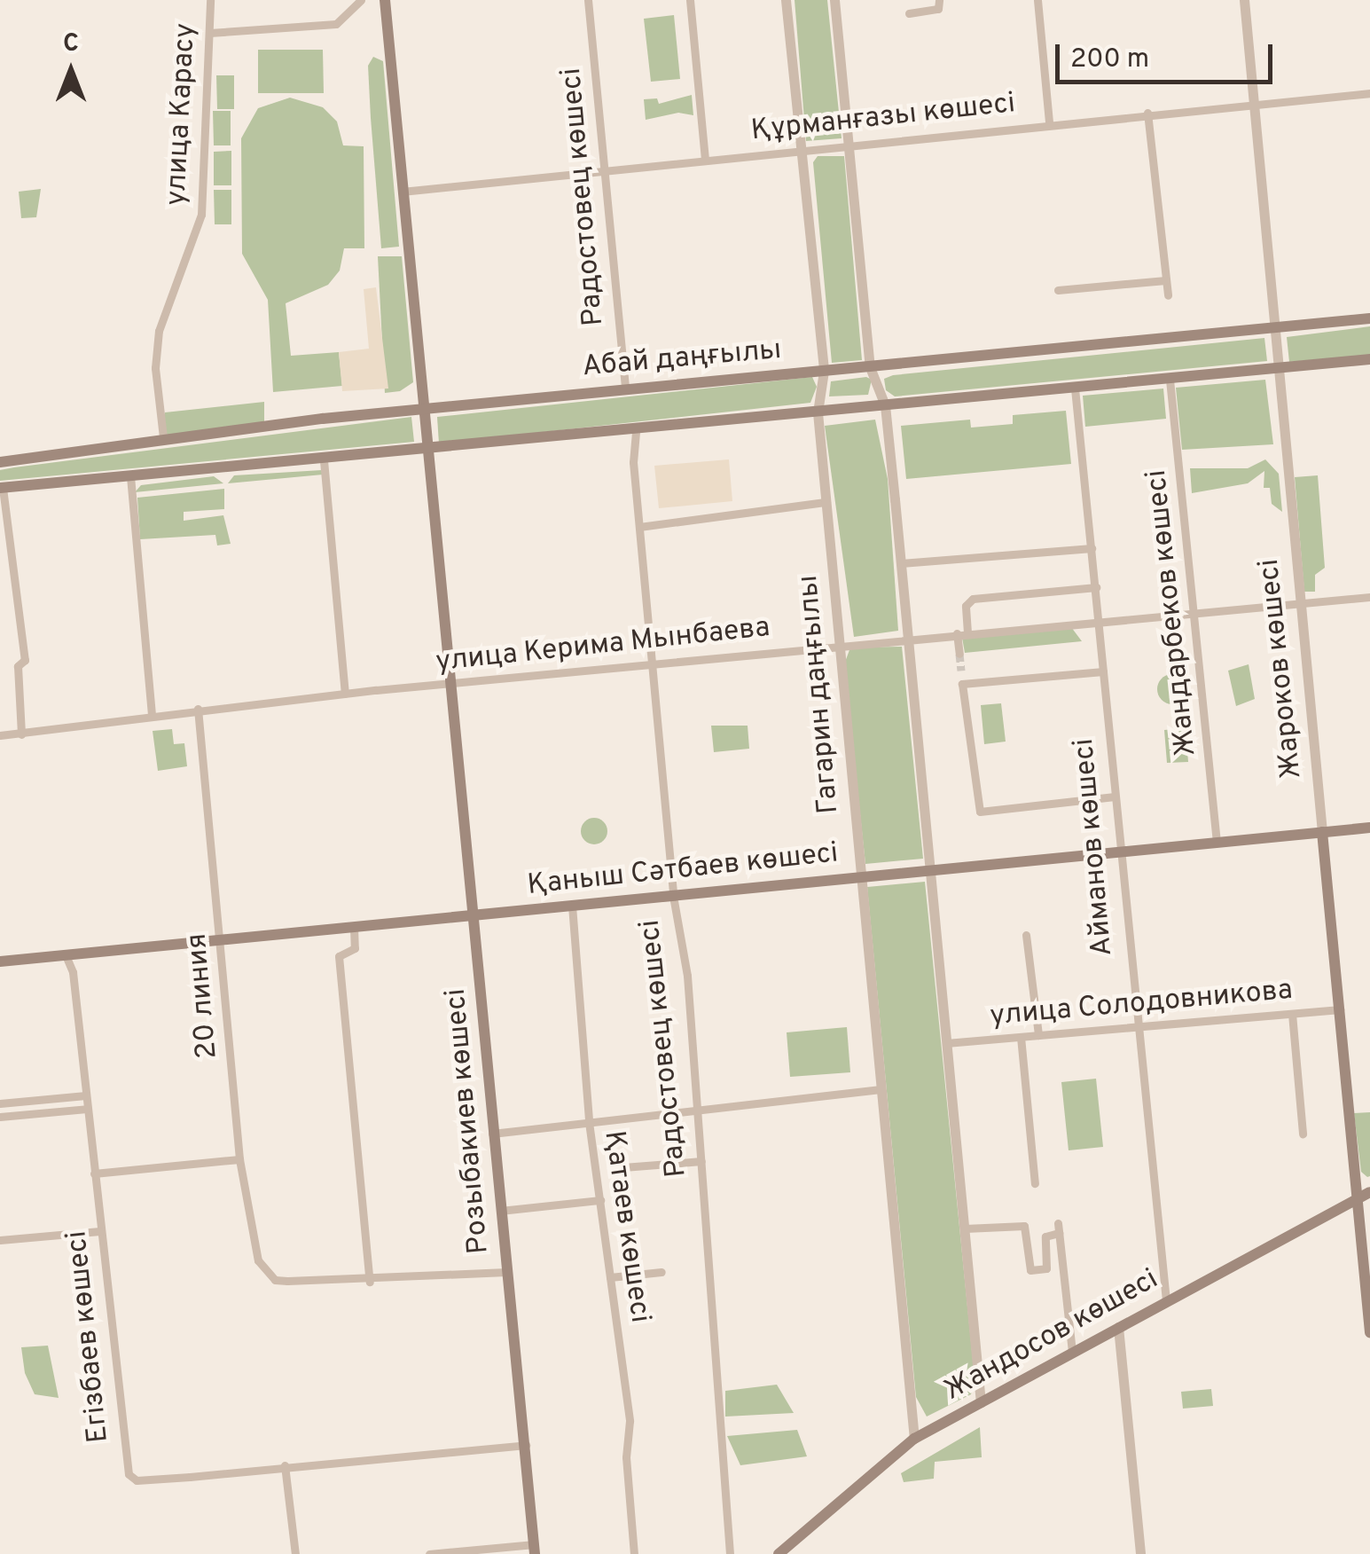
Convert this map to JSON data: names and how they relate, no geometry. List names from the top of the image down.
{
  "streets": {
    "main road": [
      "Абай даңғылы",
      "Жароков көшесі",
      "Қаныш Сәтбаев көшесі",
      "Розыбакиев көшесі",
      "Жандосов көшесі"
    ],
    "street": [
      "улица Карасу",
      "Құрманғазы көшесі",
      "Радостовец көшесі",
      "Жандарбеков көшесі",
      "улица Керима Мынбаева",
      "Гагарин даңғылы",
      "Айманов көшесі",
      "20 линия",
      "улица Солодовникова",
      "Қатаев көшесі",
      "Егізбаев көшесі"
    ]
  },
  "crossings": [
    ["улица Карасу", "Абай даңғылы"],
    ["Құрманғазы көшесі", "Радостовец көшесі"],
    ["Құрманғазы көшесі", "Жароков көшесі"],
    ["Құрманғазы көшесі", "Гагарин даңғылы"],
    ["Радостовец көшесі", "Абай даңғылы"],
    ["Радостовец көшесі", "улица Керима Мынбаева"],
    ["Радостовец көшесі", "Қаныш Сәтбаев көшесі"],
    ["Абай даңғылы", "Жароков көшесі"],
    ["Абай даңғылы", "Гагарин даңғылы"],
    ["Жандарбеков көшесі", "улица Керима Мынбаева"],
    ["Жандарбеков көшесі", "Қаныш Сәтбаев көшесі"],
    ["улица Керима Мынбаева", "Жароков көшесі"],
    ["улица Керима Мынбаева", "Гагарин даңғылы"],
    ["улица Керима Мынбаева", "Айманов көшесі"],
    ["улица Керима Мынбаева", "20 линия"],
    ["улица Керима Мынбаева", "Розыбакиев көшесі"],
    ["Жароков көшесі", "Қаныш Сәтбаев көшесі"],
    ["Жароков көшесі", "улица Солодовникова"],
    ["Жароков көшесі", "Жандосов көшесі"],
    ["Гагарин даңғылы", "Қаныш Сәтбаев көшесі"],
    ["Гагарин даңғылы", "Жандосов көшесі"],
    ["Айманов көшесі", "Қаныш Сәтбаев көшесі"],
    ["Айманов көшесі", "улица Солодовникова"],
    ["Айманов көшесі", "Жандосов көшесі"],
    ["Қаныш Сәтбаев көшесі", "20 линия"],
    ["Қаныш Сәтбаев көшесі", "Розыбакиев көшесі"],
    ["Қаныш Сәтбаев көшесі", "Қатаев көшесі"],
    ["Қаныш Сәтбаев көшесі", "Егізбаев көшесі"],
    ["Розыбакиев көшесі", "Егізбаев көшесі"]
  ],
  "scale_bar": "200 m",
  "north": "top"
}
